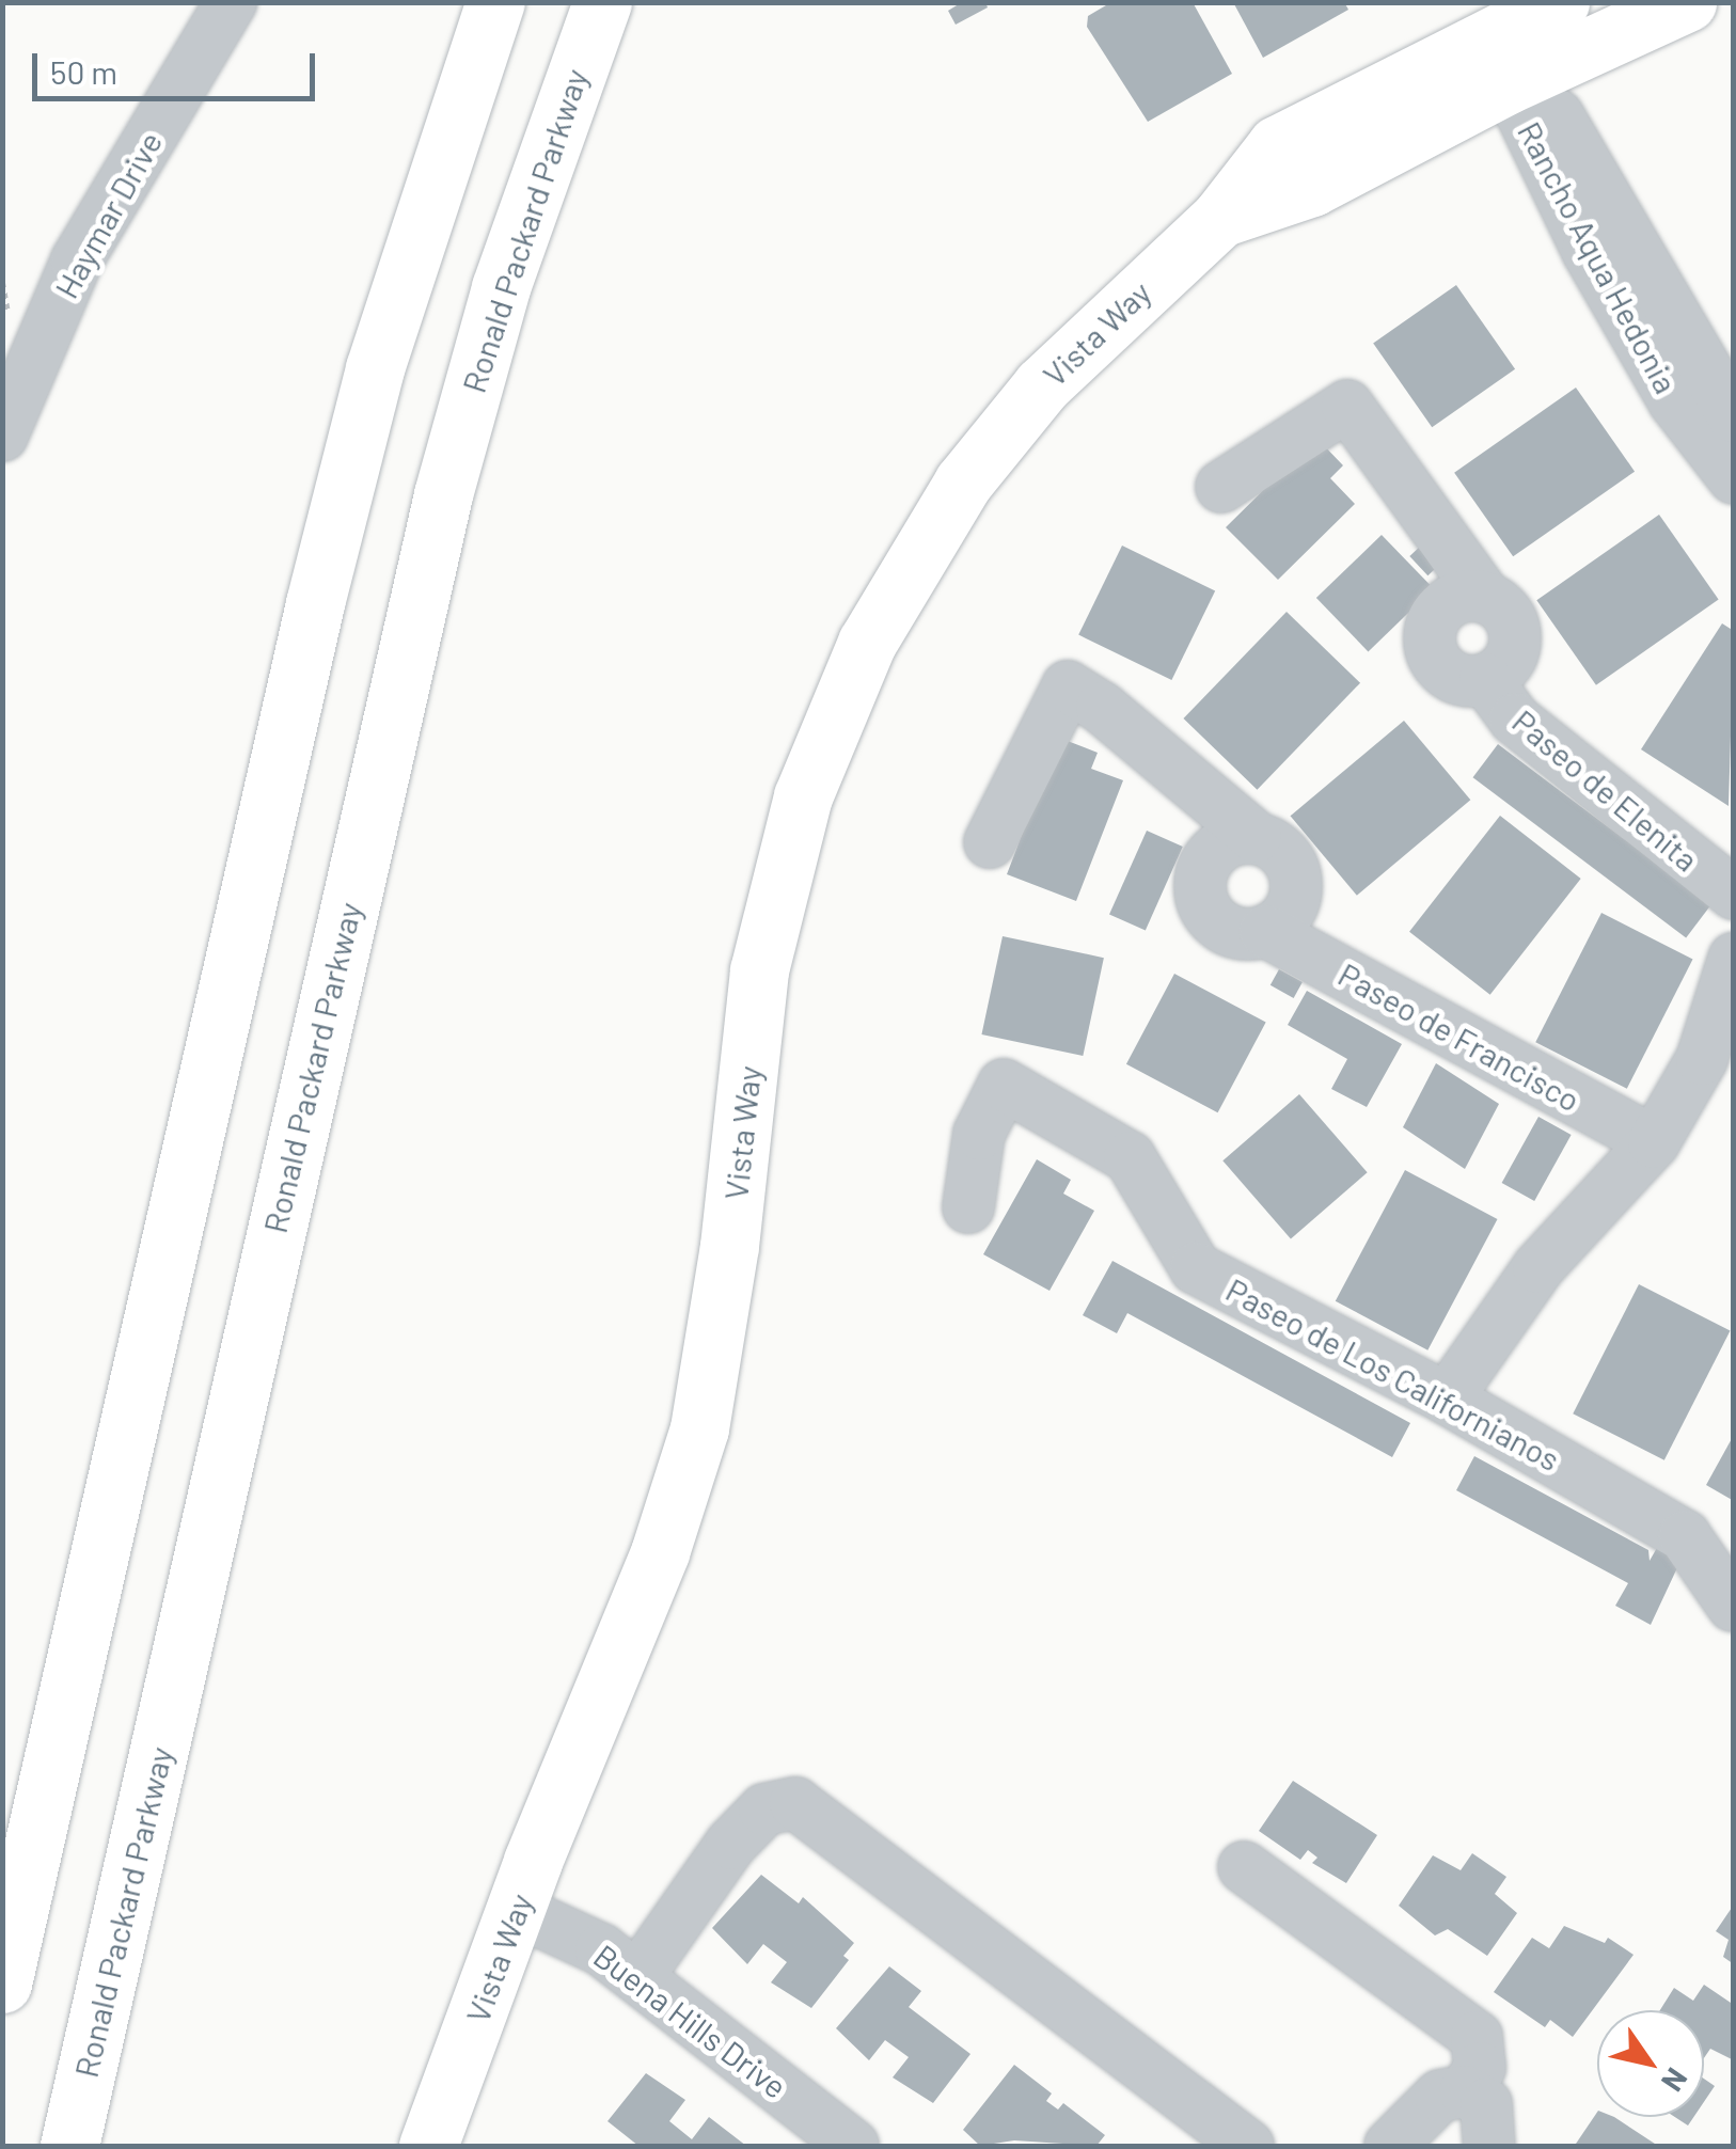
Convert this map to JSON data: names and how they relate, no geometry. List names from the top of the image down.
{
  "streets": {
    "main road": ["Ronald Packard Parkway", "Vista Way"],
    "street": [
      "Haymar Drive",
      "Rancho Aqua Hedonia",
      "Paseo de Elenita",
      "Paseo de Francisco",
      "Paseo de Los Californianos",
      "Buena Hills Drive"
    ]
  },
  "crossings": [
    ["Rancho Aqua Hedonia", "Vista Way"],
    ["Vista Way", "Buena Hills Drive"]
  ],
  "scale_bar": "50 m",
  "north": "bottom right"
}
